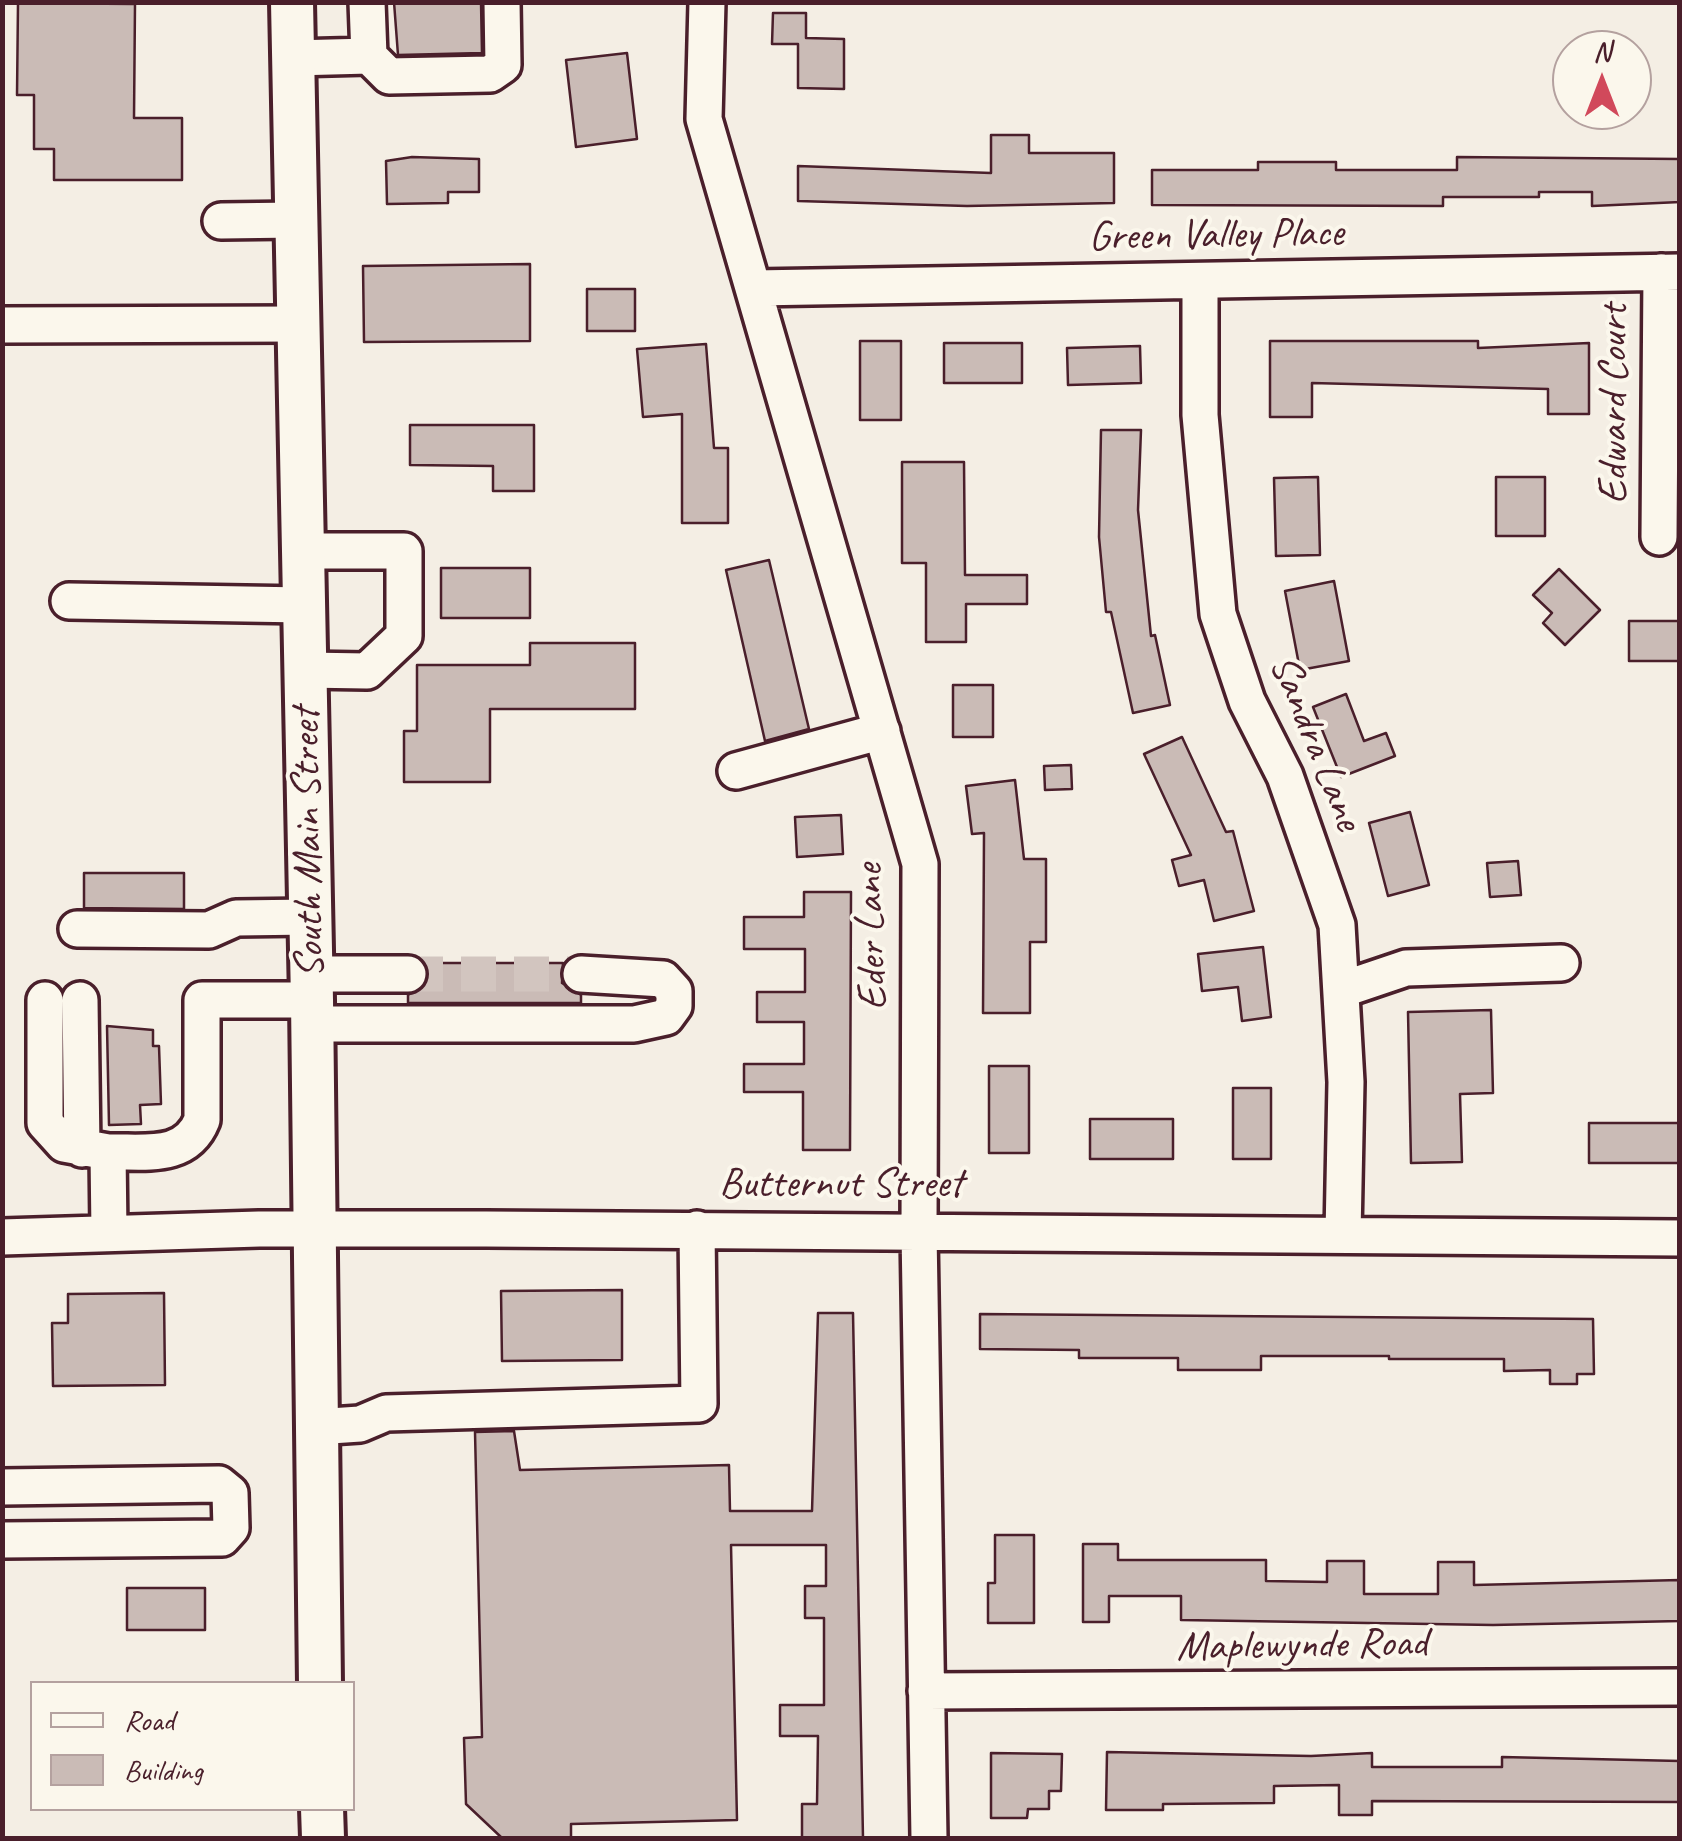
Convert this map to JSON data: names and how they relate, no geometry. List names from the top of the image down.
{
  "streets": {
    "main road": ["South Main Street"],
    "street": [
      "Green Valley Place",
      "Edward Court",
      "Sandra Lane",
      "Eder Lane",
      "Butternut Street",
      "Maplewynde Road"
    ]
  },
  "crossings": [
    ["Green Valley Place", "Edward Court"],
    ["Green Valley Place", "Sandra Lane"],
    ["Green Valley Place", "Eder Lane"],
    ["Sandra Lane", "Butternut Street"],
    ["South Main Street", "Butternut Street"],
    ["Eder Lane", "Butternut Street"],
    ["Eder Lane", "Maplewynde Road"]
  ],
  "legend": ["Road", "Building"],
  "north": "top"
}
